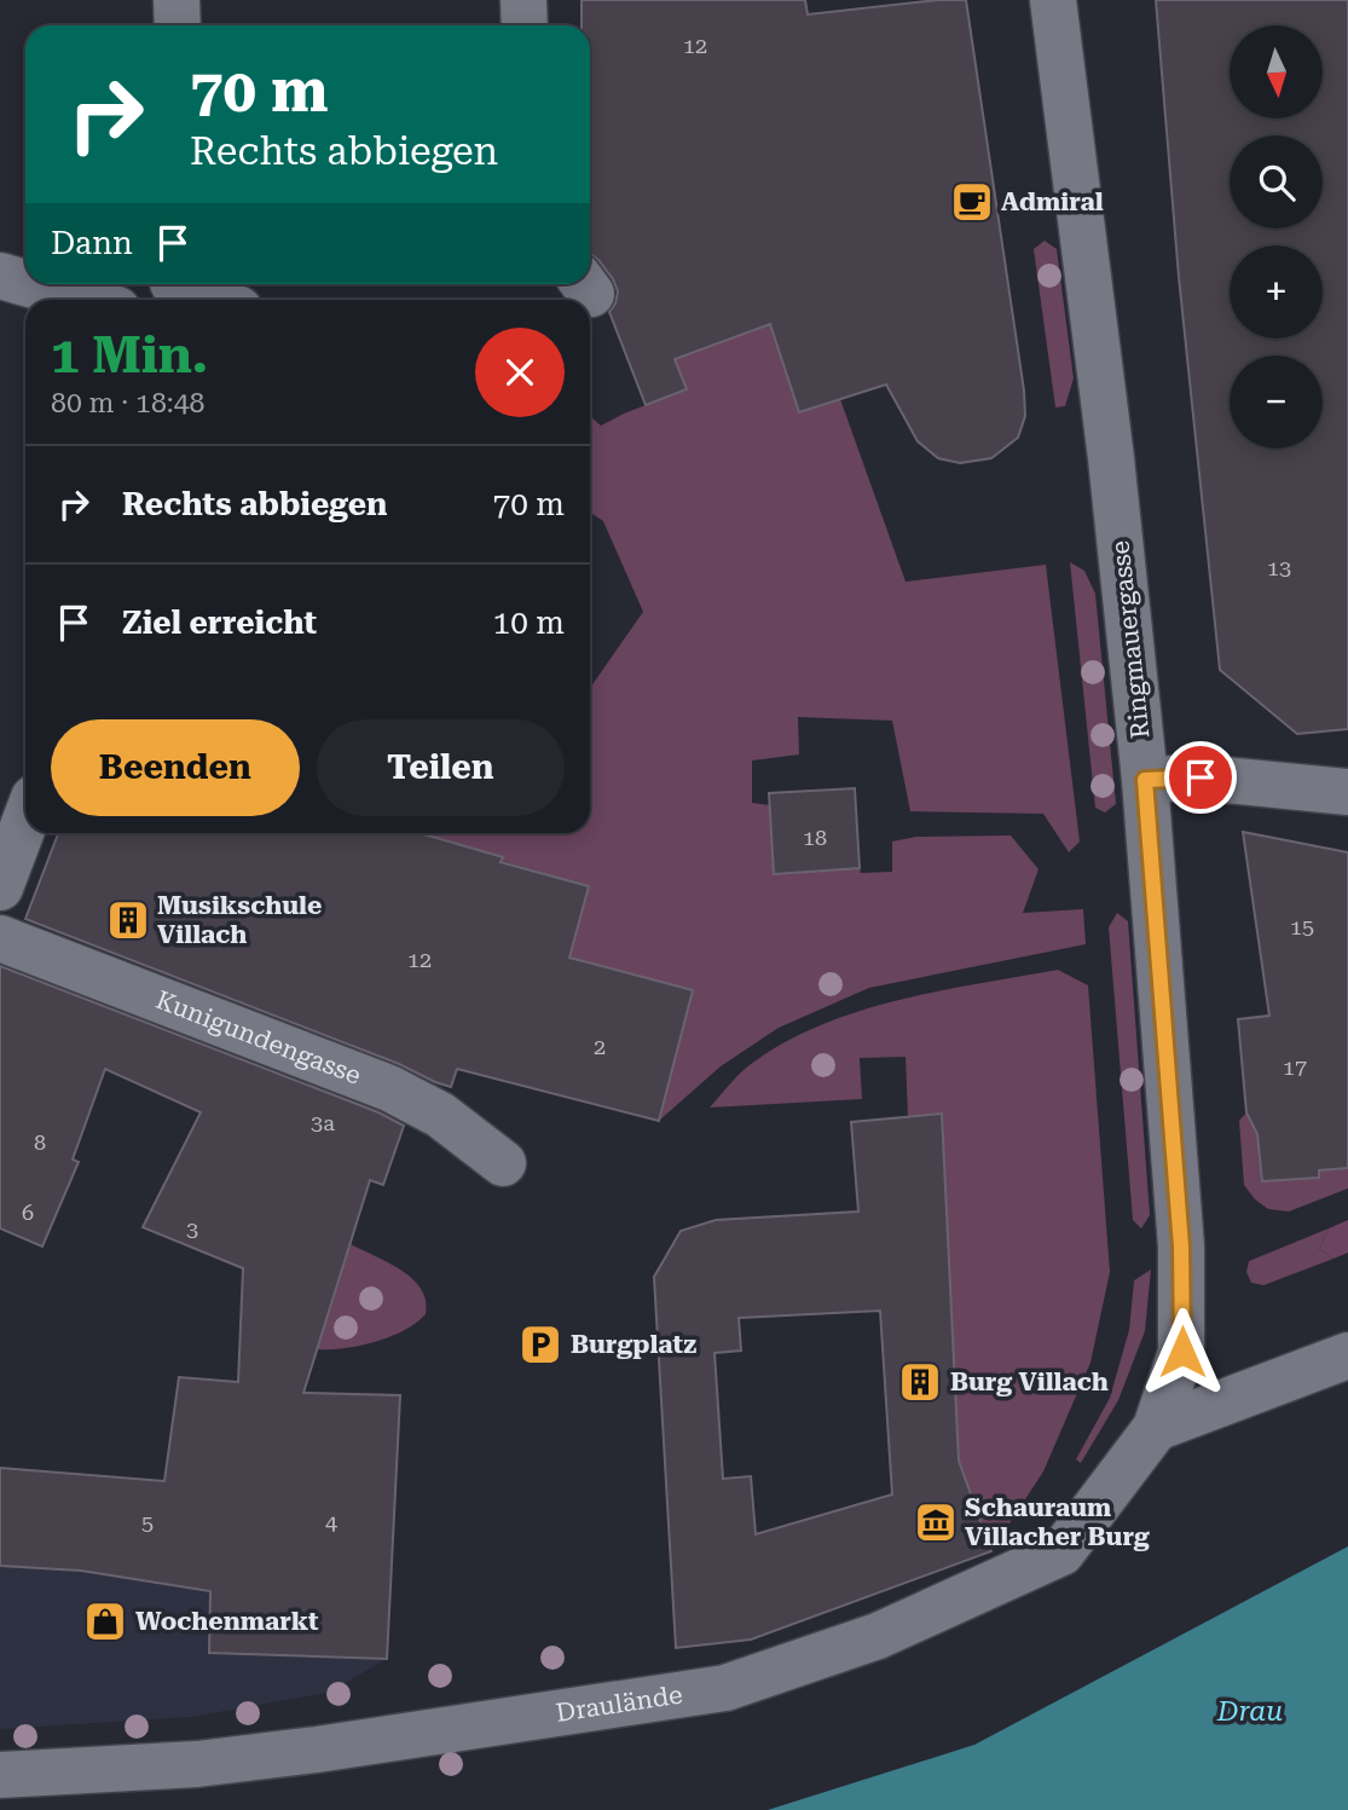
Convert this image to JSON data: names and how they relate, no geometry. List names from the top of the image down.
{
  "streets": {
    "street": ["Ringmauergasse", "Kunigundengasse", "Draulände"]
  },
  "crossings": [
    ["Ringmauergasse", "Draulände"]
  ],
  "water": ["Drau"],
  "places": {
    "cafe": ["Admiral"],
    "building": ["Musikschule Villach", "Burg Villach"],
    "parking": ["Burgplatz"],
    "museum": ["Schauraum Villacher Burg"],
    "shop": ["Wochenmarkt"]
  },
  "house_numbers": [
    "12",
    "13",
    "18",
    "15",
    "12",
    "2",
    "17",
    "3a",
    "8",
    "6",
    "3",
    "4",
    "5"
  ],
  "north": "bottom",
  "page": {
    "map_buttons": ["+", "−"],
    "turn": ["70 m", "Rechts abbiegen"],
    "then": "Dann",
    "heading": ["1 Min.", "80 m · 18:48"],
    "list": [
      {
        "name": "Rechts abbiegen",
        "value": "70 m"
      },
      {
        "name": "Ziel erreicht",
        "value": "10 m"
      }
    ],
    "buttons": ["Beenden", "Teilen"]
  }
}
